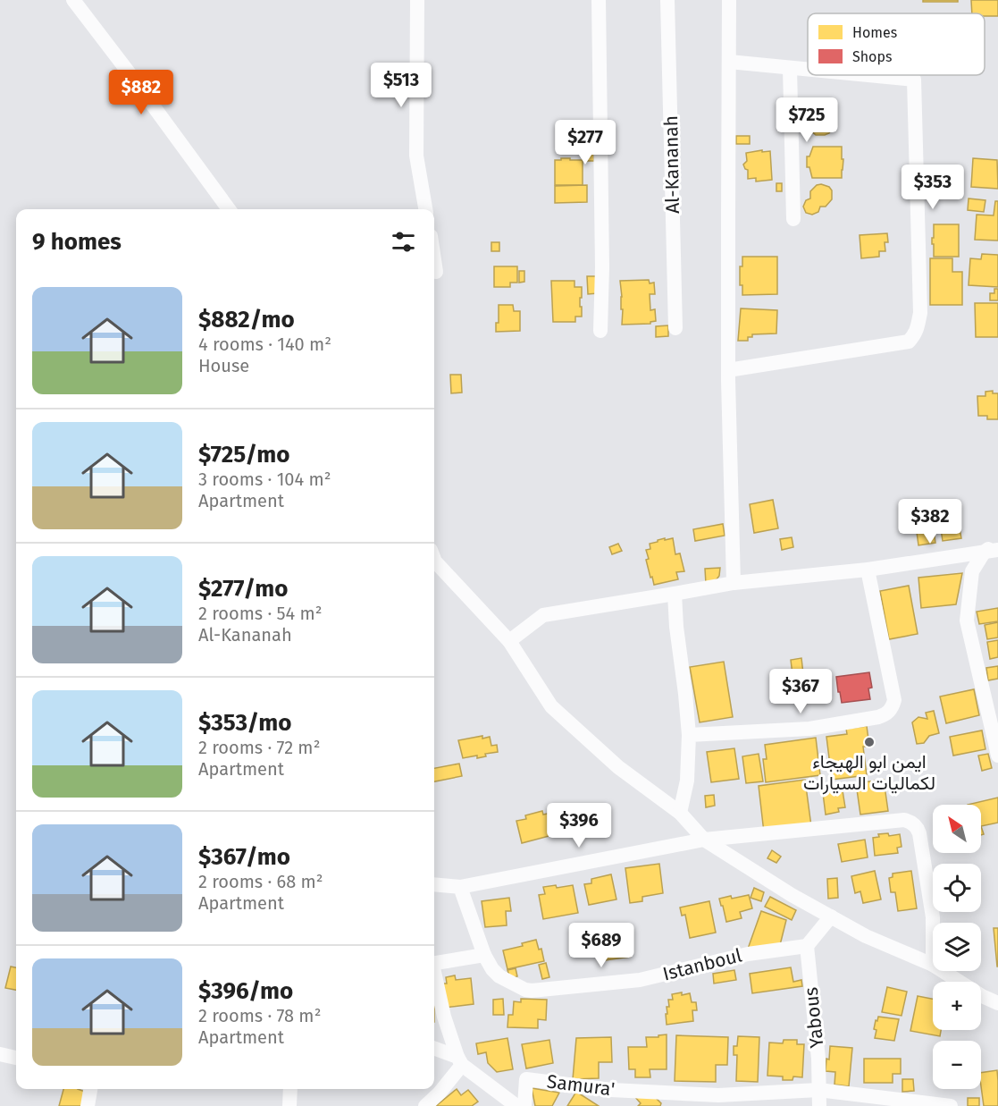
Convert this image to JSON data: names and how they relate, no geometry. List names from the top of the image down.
{
  "streets": {
    "street": [
      "Al-Kananah",
      "Istanboul",
      "Yabous",
      "Samura'"
    ]
  },
  "crossings": [
    ["Istanboul", "Yabous"],
    ["Yabous", "Samura'"]
  ],
  "places": ["ايمن ابو الهيجاء لكماليات السيارات"],
  "legend": ["Homes", "Shops"],
  "north": "top left",
  "page": {
    "price": [
      "$513",
      "$882",
      "$725",
      "$277",
      "$353",
      "$382",
      "$367",
      "$396",
      "$689"
    ],
    "heading": "9 homes",
    "list": [
      {
        "name": "$882/mo",
        "note": "4 rooms · 140 m² · House"
      },
      {
        "name": "$725/mo",
        "note": "3 rooms · 104 m² · Apartment"
      },
      {
        "name": "$277/mo",
        "note": "2 rooms · 54 m² · Al-Kananah"
      },
      {
        "name": "$353/mo",
        "note": "2 rooms · 72 m² · Apartment"
      },
      {
        "name": "$367/mo",
        "note": "2 rooms · 68 m² · Apartment"
      },
      {
        "name": "$396/mo",
        "note": "2 rooms · 78 m² · Apartment"
      }
    ],
    "map_buttons": ["+", "−"]
  }
}
